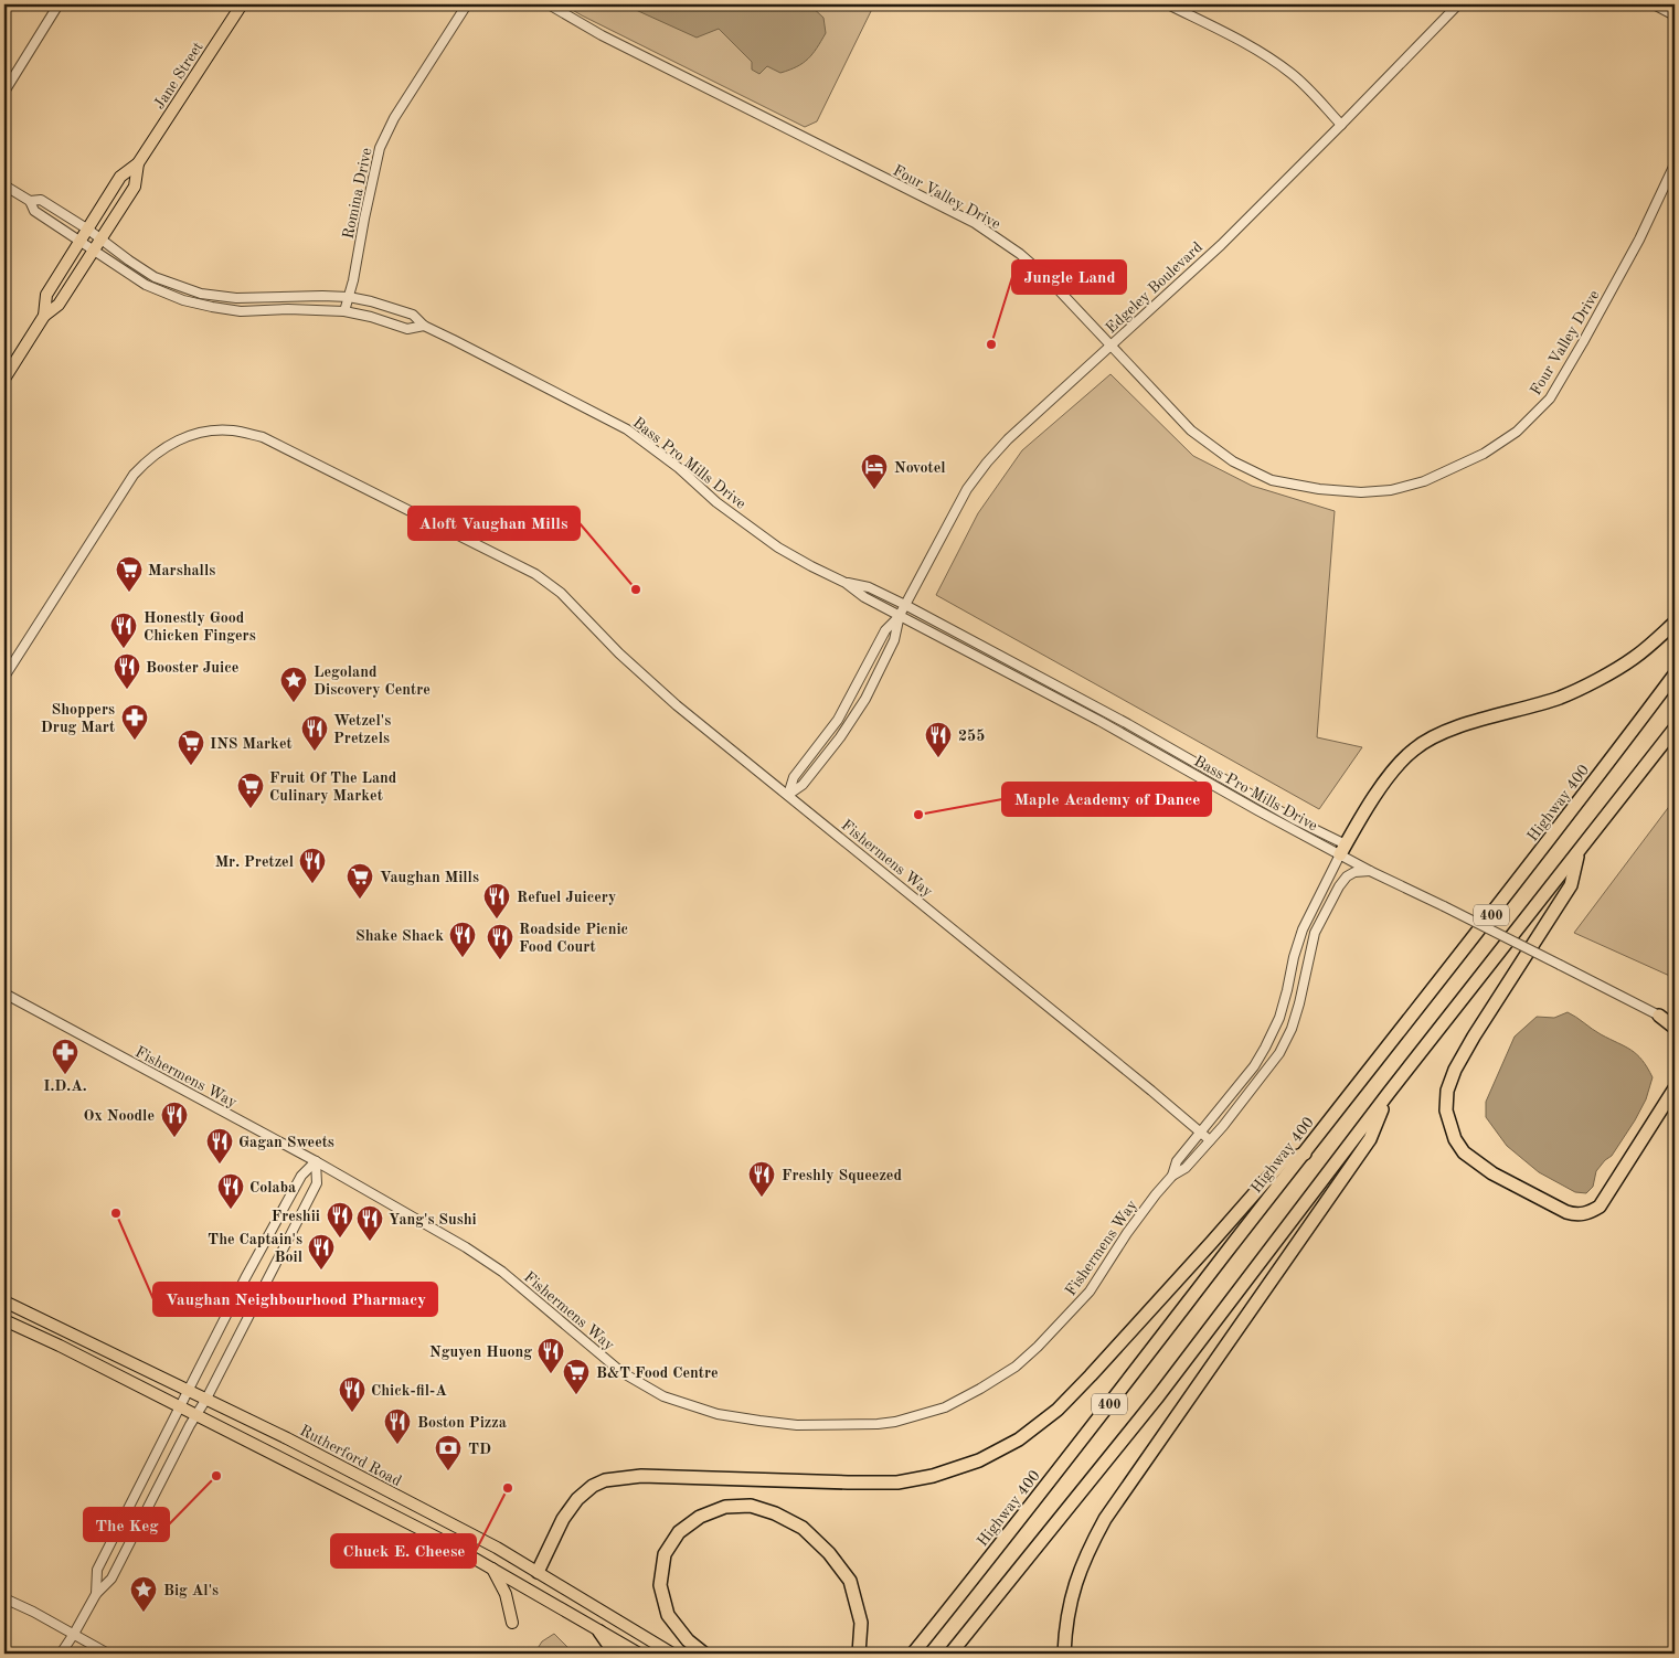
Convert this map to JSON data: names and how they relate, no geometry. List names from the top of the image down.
{
  "streets": {
    "highway": ["Highway 400", "400"],
    "main road": ["Jane Street", "Rutherford Road"],
    "street": [
      "Romina Drive",
      "Four Valley Drive",
      "Edgeley Boulevard",
      "Bass Pro Mills Drive",
      "Fishermens Way"
    ]
  },
  "crossings": [
    ["Jane Street", "Bass Pro Mills Drive"],
    ["Romina Drive", "Bass Pro Mills Drive"],
    ["Four Valley Drive", "Edgeley Boulevard"],
    ["Edgeley Boulevard", "Bass Pro Mills Drive"],
    ["Edgeley Boulevard", "Fishermens Way"],
    ["Bass Pro Mills Drive", "Fishermens Way"]
  ],
  "places": {
    "other": [
      "Jungle Land",
      "Aloft Vaughan Mills",
      "Maple Academy of Dance",
      "Vaughan Neighbourhood Pharmacy",
      "The Keg",
      "Chuck E. Cheese"
    ],
    "hotel": ["Novotel"],
    "supermarket": [
      "Marshalls",
      "INS Market",
      "Fruit Of The Land Culinary Market",
      "Vaughan Mills",
      "B&T Food Centre"
    ],
    "restaurant": [
      "Honestly Good Chicken Fingers",
      "Booster Juice",
      "Wetzel's Pretzels",
      "255",
      "Mr. Pretzel",
      "Refuel Juicery",
      "Shake Shack",
      "Roadside Picnic Food Court",
      "Ox Noodle",
      "Gagan Sweets",
      "Freshly Squeezed",
      "Colaba",
      "Freshii",
      "Yang's Sushi",
      "The Captain's Boil",
      "Nguyen Huong",
      "Chick-fil-A",
      "Boston Pizza"
    ],
    "place": ["Legoland Discovery Centre", "Big Al's"],
    "pharmacy": ["Shoppers Drug Mart", "I.D.A."],
    "bank": ["TD"]
  }
}
